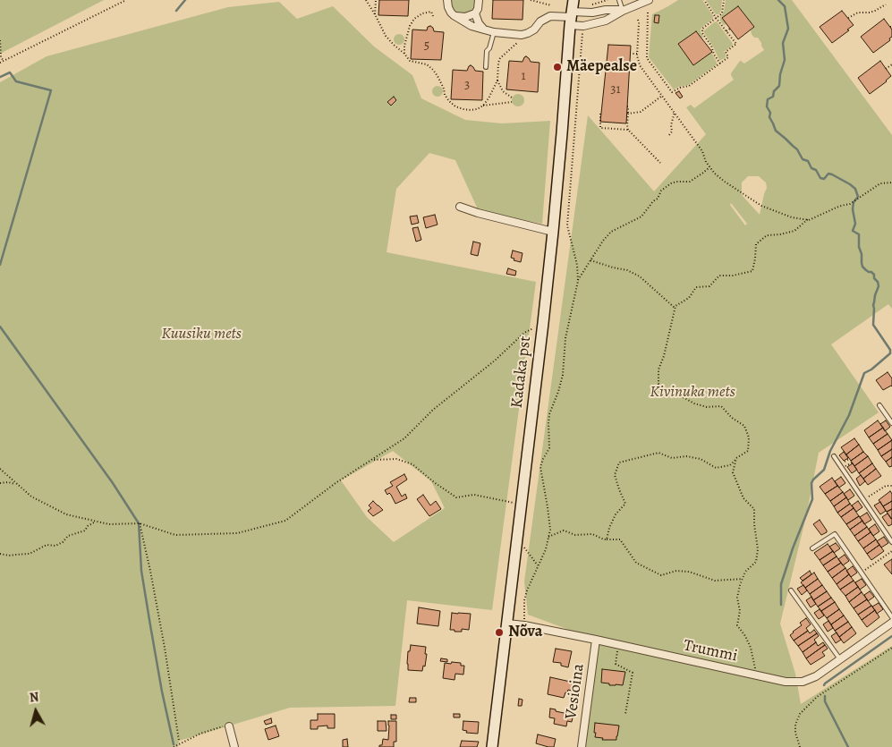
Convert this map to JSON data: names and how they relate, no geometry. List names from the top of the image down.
{
  "streets": {
    "main road": ["Kadaka pst"],
    "street": ["Trummi", "Vesioina"]
  },
  "crossings": [
    ["Kadaka pst", "Trummi"],
    ["Trummi", "Vesioina"]
  ],
  "parks": ["Kuusiku mets", "Kivinuka mets"],
  "places": ["Mäepealse", "Nõva"],
  "house_numbers": [
    "5",
    "1",
    "3",
    "31"
  ],
  "north": "top"
}
